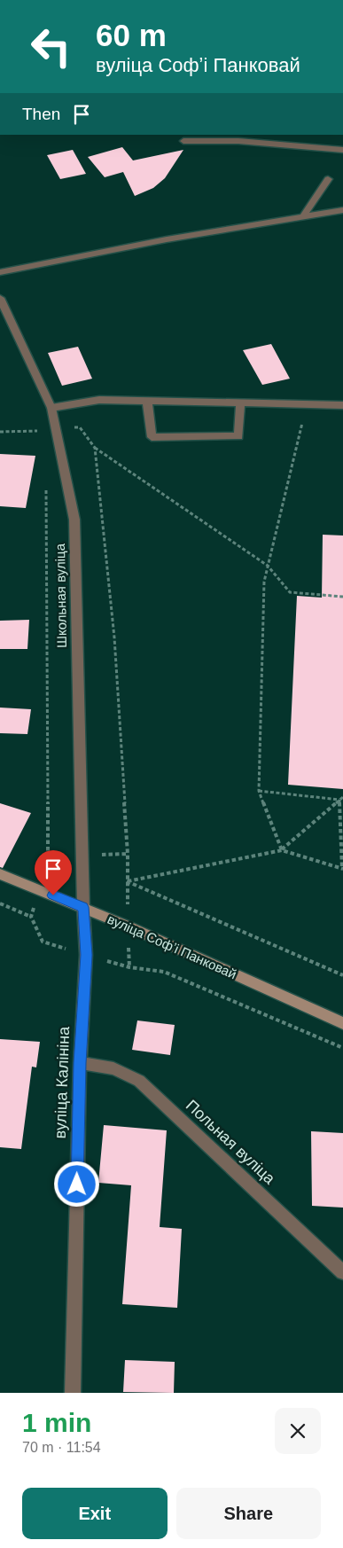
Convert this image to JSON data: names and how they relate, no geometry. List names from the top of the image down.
{
  "streets": {
    "main road": ["вуліца Софʼі Панковай"],
    "street": ["Школьная вуліца", "вуліца Калініна", "Польная вуліца"]
  },
  "crossings": [
    ["Школьная вуліца", "вуліца Софʼі Панковай"],
    ["Школьная вуліца", "вуліца Калініна"],
    ["вуліца Софʼі Панковай", "вуліца Калініна"],
    ["вуліца Калініна", "Польная вуліца"]
  ],
  "page": {
    "turn": ["60 m", "вуліца Софʼі Панковай"],
    "then": "Then",
    "heading": ["1 min", "70 m · 11:54"],
    "buttons": ["Exit", "Share"]
  }
}
